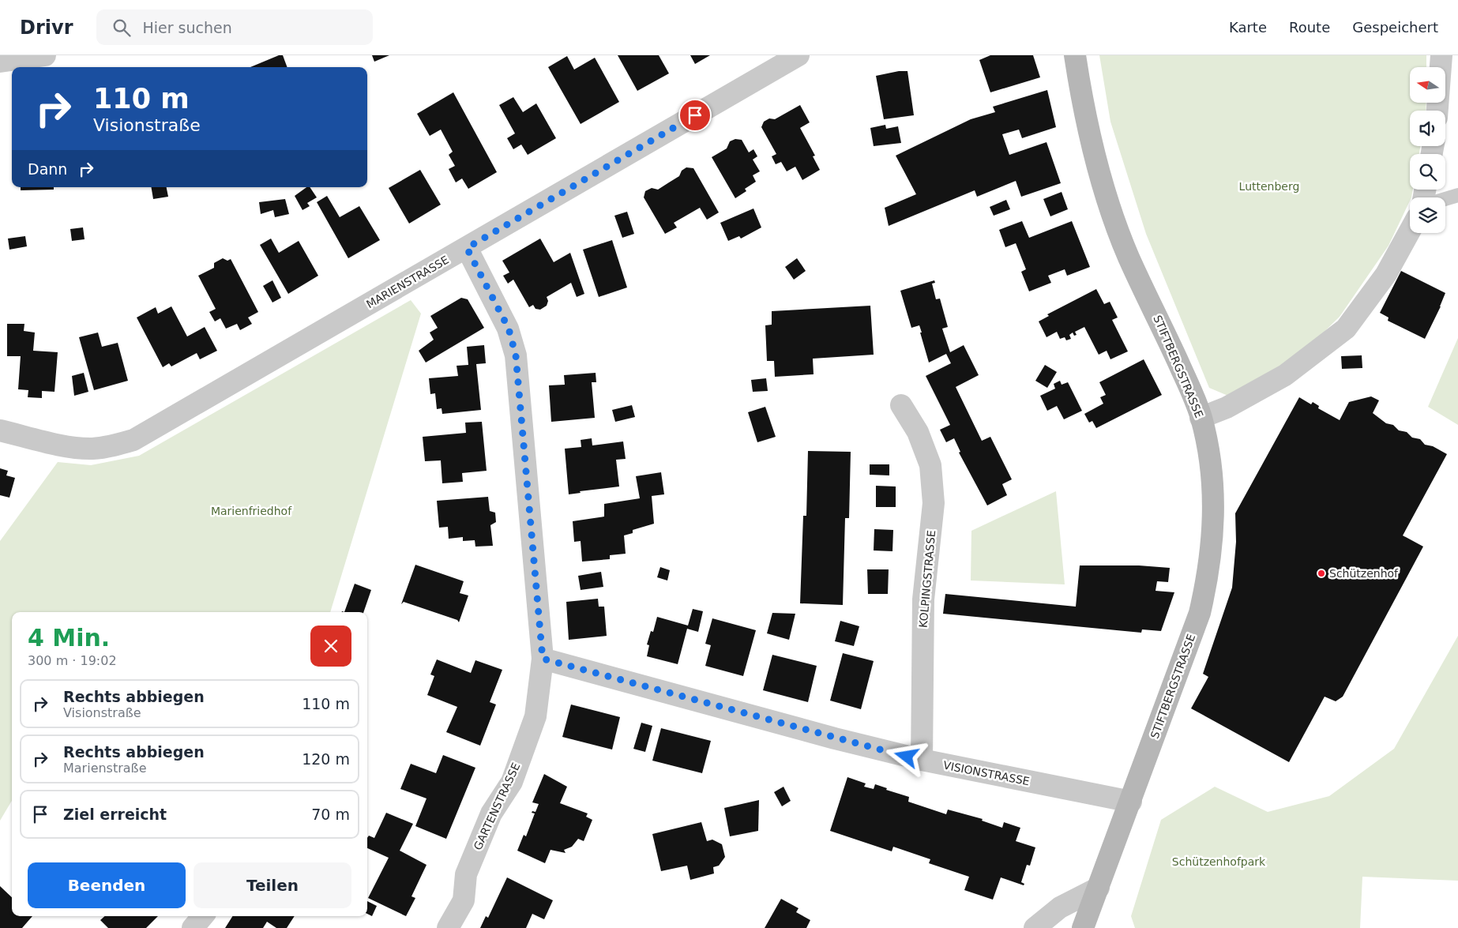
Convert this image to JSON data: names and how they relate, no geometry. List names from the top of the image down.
{
  "streets": {
    "street": [
      "MARIENSTRASSE",
      "STIFTBERGSTRASSE",
      "KOLPINGSTRASSE",
      "VISIONSTRASSE",
      "GARTENSTRASSE"
    ]
  },
  "crossings": [
    ["STIFTBERGSTRASSE", "VISIONSTRASSE"],
    ["KOLPINGSTRASSE", "VISIONSTRASSE"],
    ["VISIONSTRASSE", "GARTENSTRASSE"]
  ],
  "parks": ["Luttenberg", "Marienfriedhof", "Schützenhofpark"],
  "places": ["Schützenhof"],
  "north": "left",
  "page": {
    "header": "Drivr",
    "search": "Hier suchen",
    "nav": ["Karte", "Route", "Gespeichert"],
    "turn": ["110 m", "Visionstraße"],
    "then": "Dann",
    "heading": ["4 Min.", "300 m · 19:02"],
    "list": [
      {
        "name": "Rechts abbiegen",
        "note": "Visionstraße",
        "value": "110 m"
      },
      {
        "name": "Rechts abbiegen",
        "note": "Marienstraße",
        "value": "120 m"
      },
      {
        "name": "Ziel erreicht",
        "value": "70 m"
      }
    ],
    "buttons": ["Beenden", "Teilen"]
  }
}
